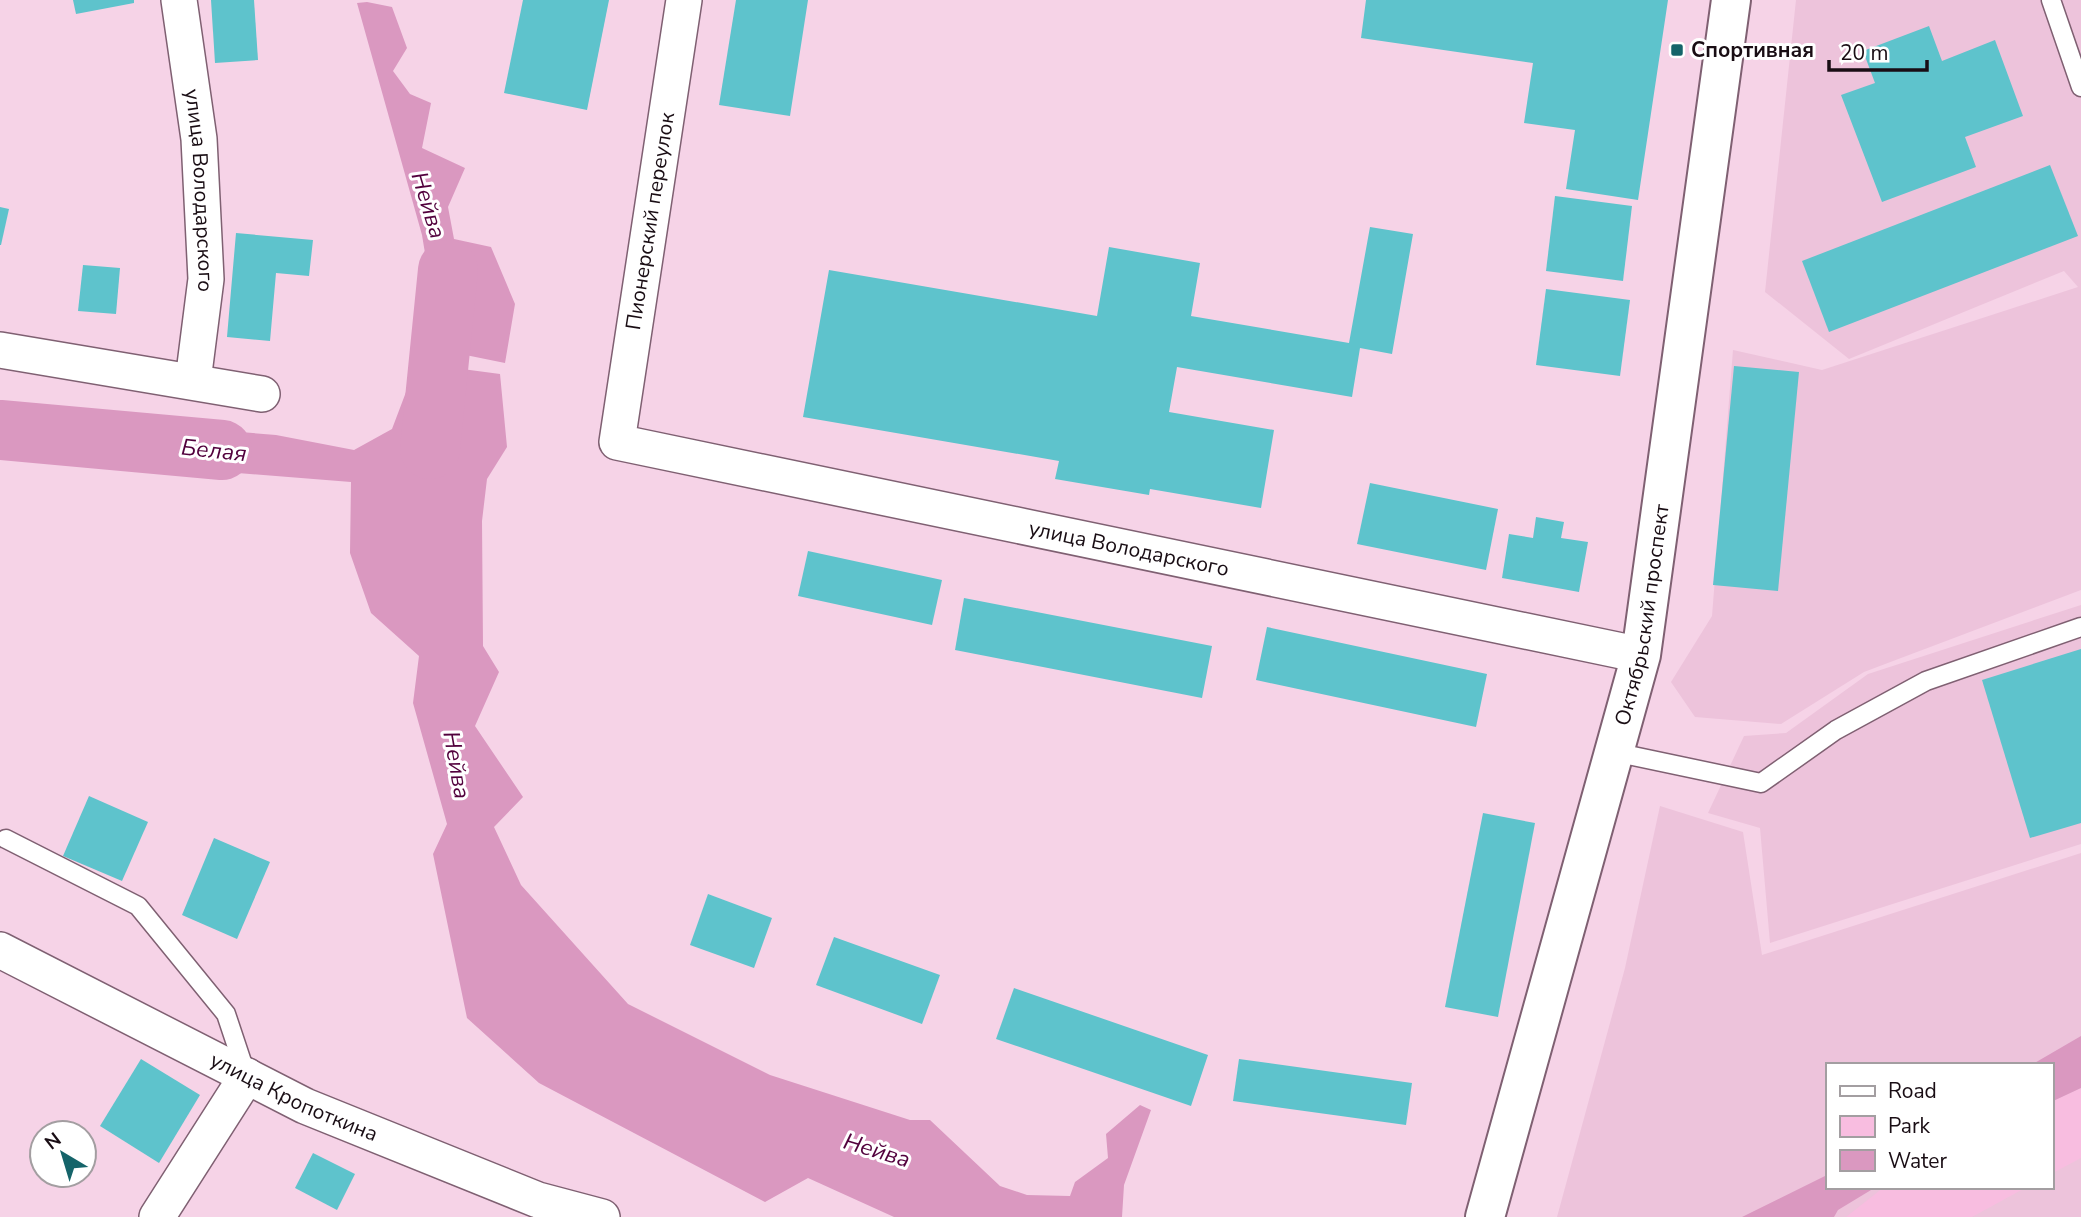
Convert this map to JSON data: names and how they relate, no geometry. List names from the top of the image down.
{
  "streets": {
    "main road": ["Октябрьский проспект"],
    "street": ["улица Володарского", "Пионерский переулок", "улица Кропоткина"]
  },
  "crossings": [
    ["улица Володарского", "Пионерский переулок"],
    ["улица Володарского", "Октябрьский проспект"]
  ],
  "water": ["Нейва", "Белая"],
  "places": {
    "transit": ["Спортивная"]
  },
  "legend": ["Road", "Park", "Water"],
  "scale_bar": "20 m",
  "north": "top left"
}
